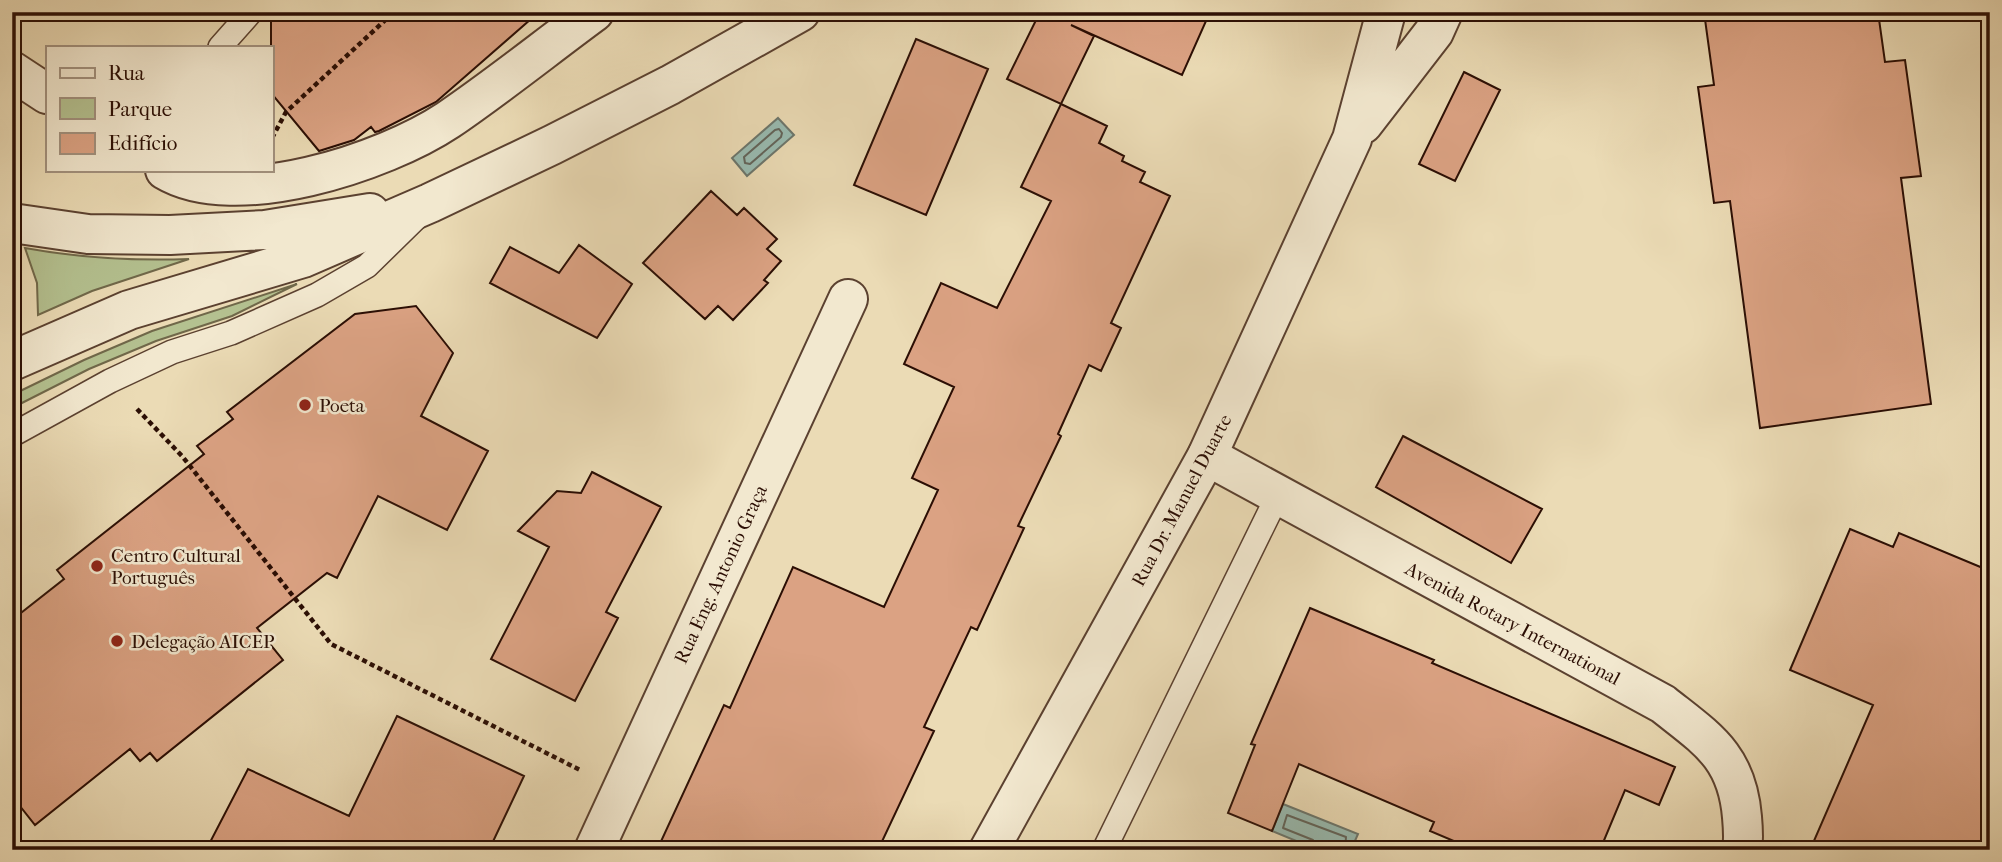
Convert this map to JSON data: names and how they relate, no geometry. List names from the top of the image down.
{
  "streets": {
    "street": ["Rua Dr. Manuel Duarte", "Rua Eng. Antonio Graça", "Avenida Rotary International"]
  },
  "crossings": [
    ["Rua Dr. Manuel Duarte", "Avenida Rotary International"]
  ],
  "places": ["Poeta", "Centro Cultural Português", "Delegação AICEP"],
  "legend": ["Rua", "Parque", "Edifício"]
}
